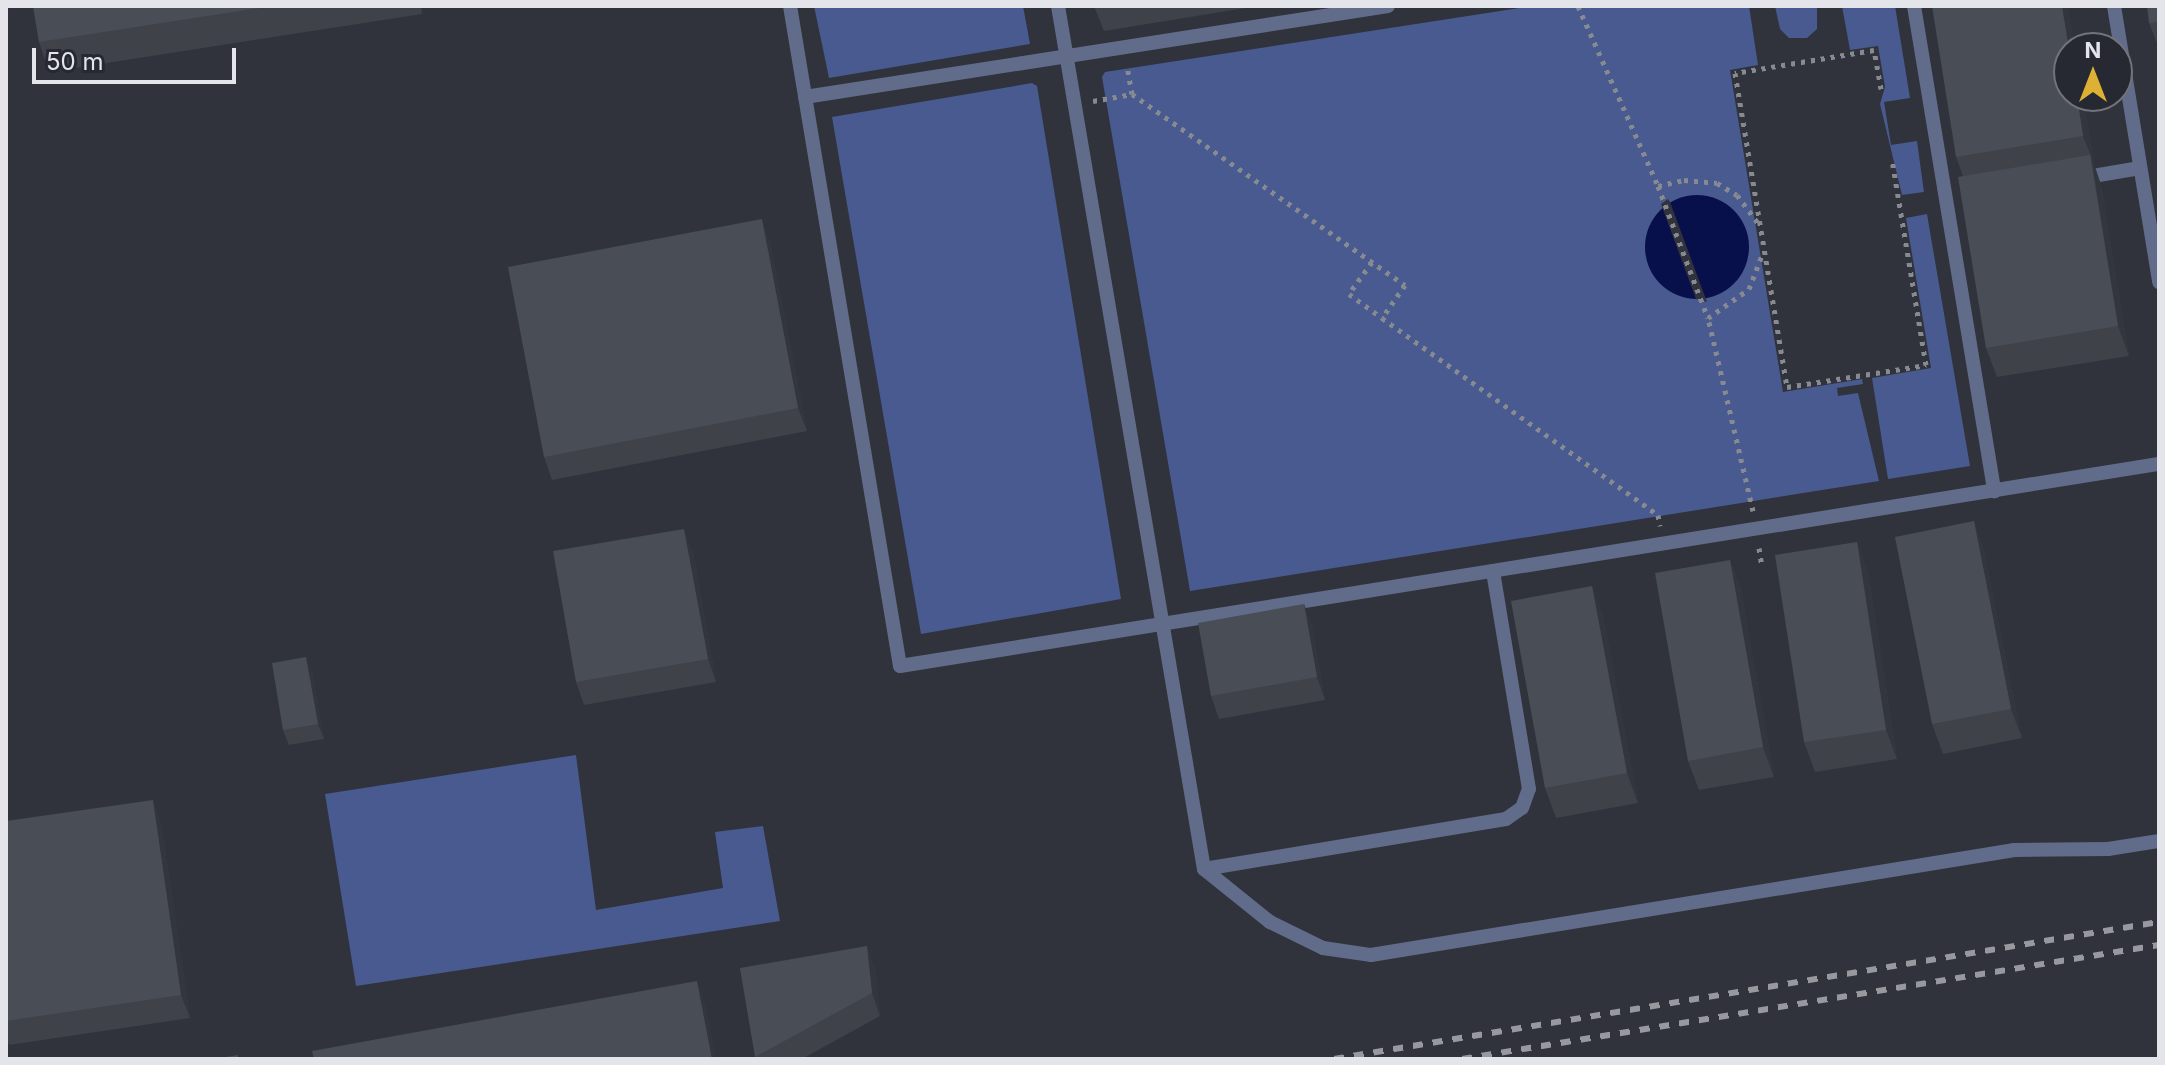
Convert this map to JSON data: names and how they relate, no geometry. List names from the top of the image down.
{
  "scale_bar": "50 m",
  "north": "top"
}
